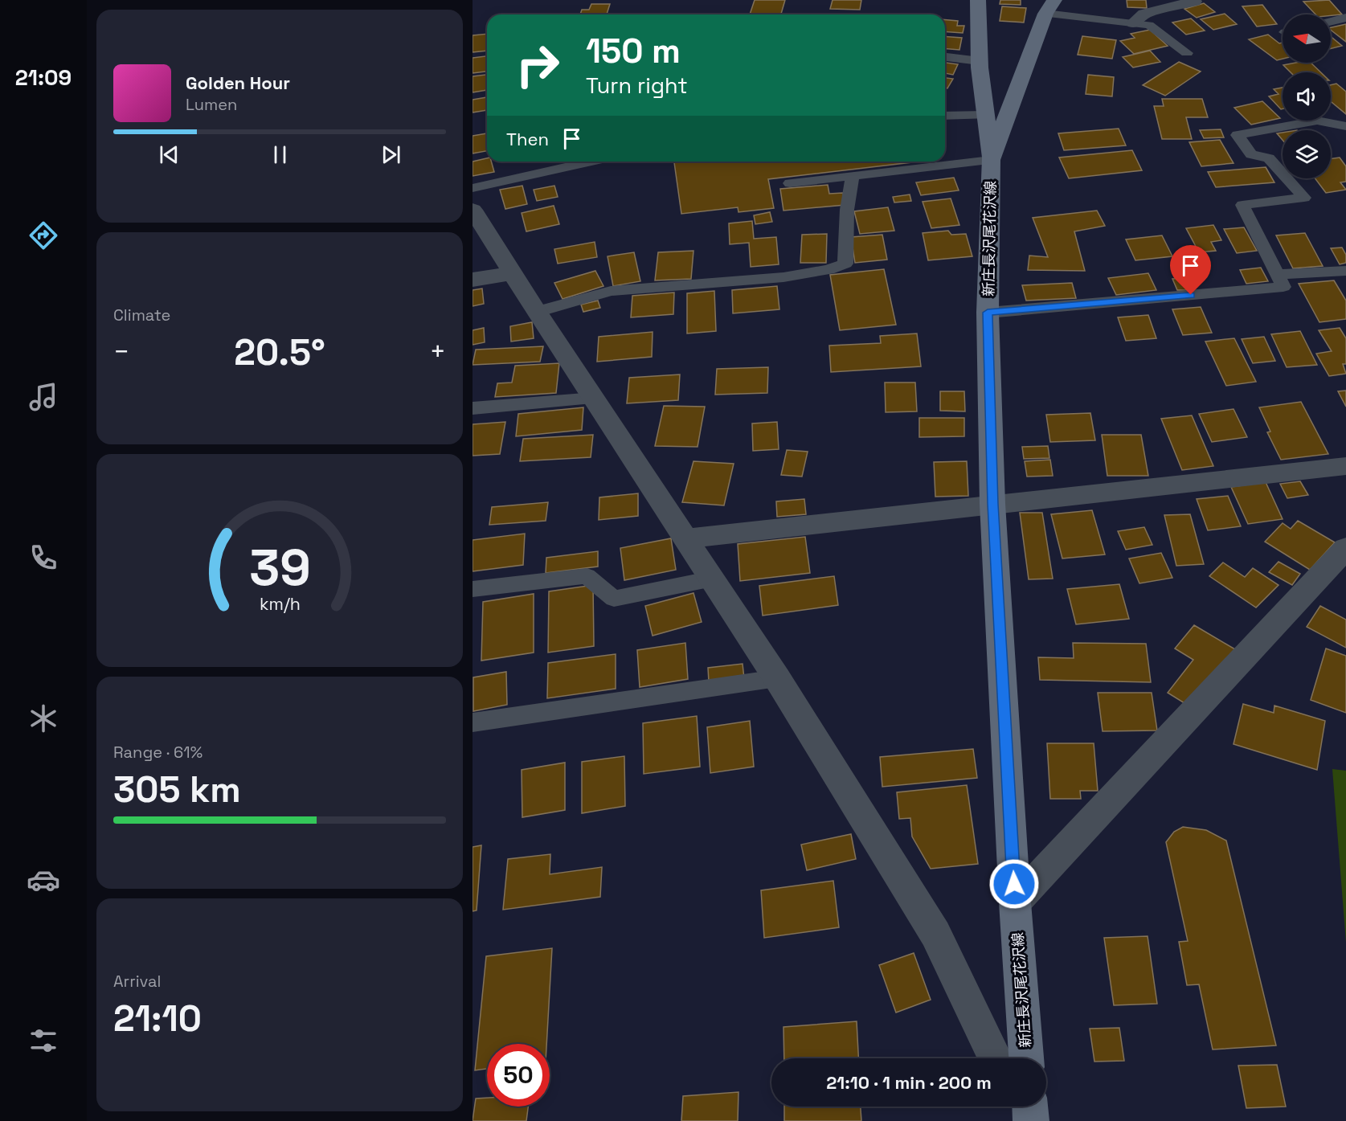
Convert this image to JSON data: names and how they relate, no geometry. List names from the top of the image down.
{
  "streets": {
    "main road": ["新庄長沢尾花沢線"]
  },
  "north": "left",
  "page": {
    "tabs": "21:09",
    "turn": ["150 m", "Turn right"],
    "song": ["Golden Hour", "Lumen"],
    "then": "Then",
    "tile": [
      "Climate",
      ["Range · 61%", "305 km"],
      ["Arrival", "21:10"]
    ],
    "heat": ["−", "20.5°", "+"],
    "limit": "50",
    "trip": "21:10 · 1 min · 200 m",
    "gauge": ["39", "km/h"]
  }
}
